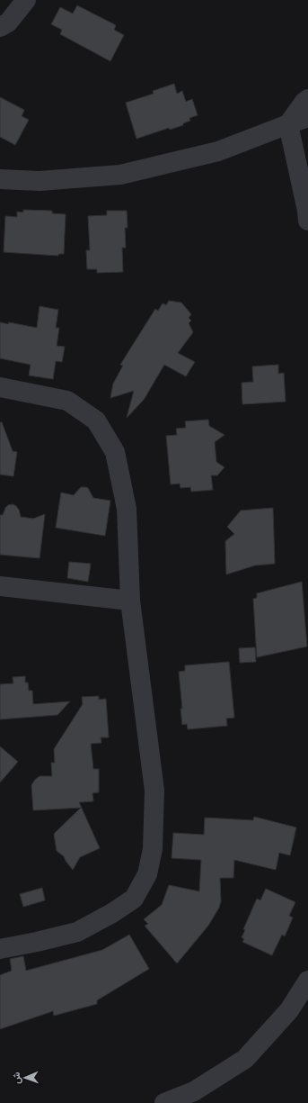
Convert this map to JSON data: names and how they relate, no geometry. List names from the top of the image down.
{
  "north": "left"
}
